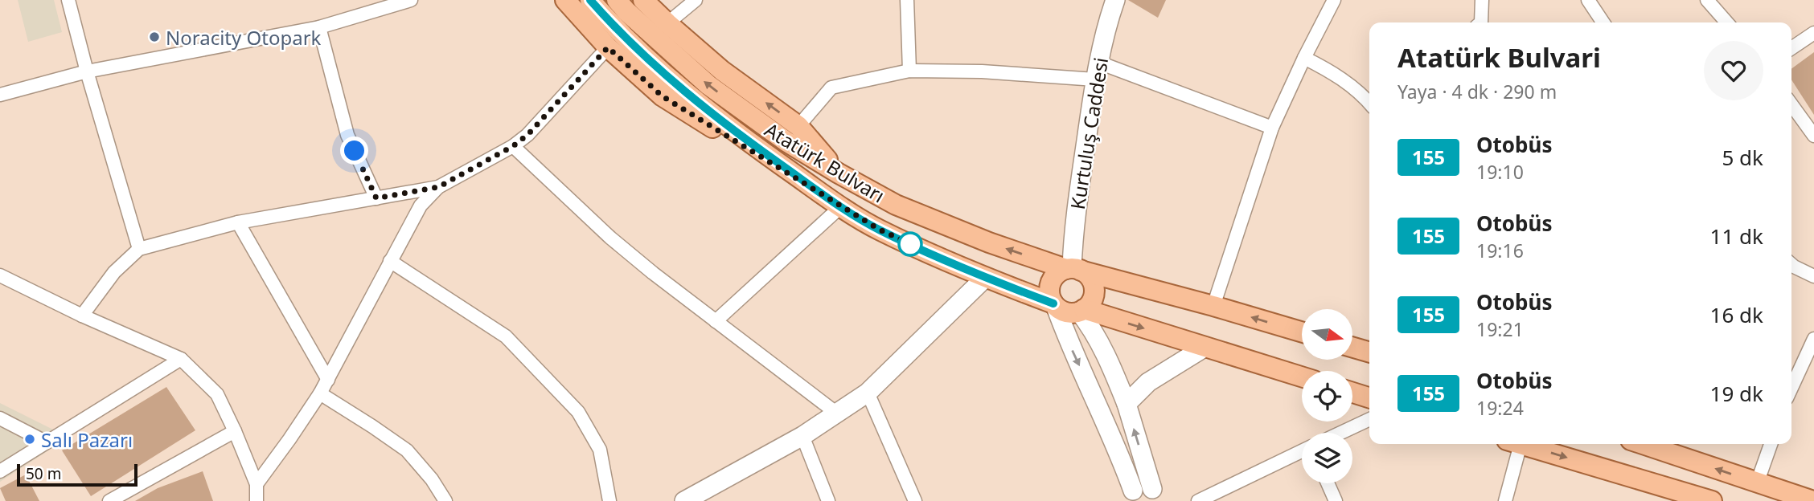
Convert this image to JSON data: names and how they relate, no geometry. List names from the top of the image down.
{
  "streets": {
    "main road": ["Atatürk Bulvarı"],
    "street": ["Kurtuluş Caddesi"]
  },
  "crossings": [
    ["Kurtuluş Caddesi", "Atatürk Bulvarı"]
  ],
  "places": ["Noracity Otopark", "Salı Pazarı"],
  "lines": ["bus line 155"],
  "scale_bar": "50 m",
  "north": "right",
  "page": {
    "heading": ["Atatürk Bulvari", "Yaya · 4 dk · 290 m"],
    "list": [
      {
        "mark": "155",
        "name": "Otobüs",
        "note": "19:10",
        "value": "5 dk"
      },
      {
        "mark": "155",
        "name": "Otobüs",
        "note": "19:16",
        "value": "11 dk"
      },
      {
        "mark": "155",
        "name": "Otobüs",
        "note": "19:21",
        "value": "16 dk"
      },
      {
        "mark": "155",
        "name": "Otobüs",
        "note": "19:24",
        "value": "19 dk"
      }
    ],
    "scale": "50 m"
  }
}
